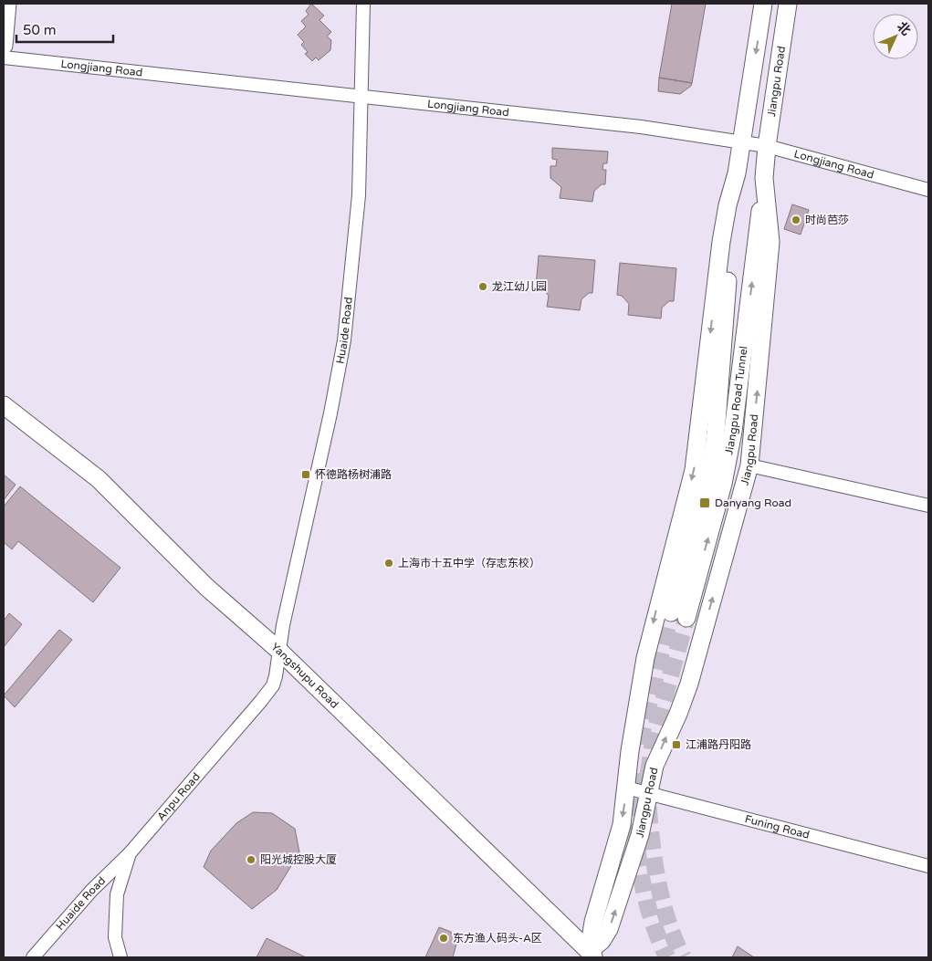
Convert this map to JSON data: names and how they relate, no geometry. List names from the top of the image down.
{
  "streets": {
    "main road": ["Jiangpu Road", "Jiangpu Road Tunnel", "Yangshupu Road"],
    "street": [
      "Longjiang Road",
      "Huaide Road",
      "Anpu Road",
      "Funing Road"
    ]
  },
  "crossings": [
    ["Longjiang Road", "Jiangpu Road"],
    ["Longjiang Road", "Huaide Road"],
    ["Jiangpu Road", "Jiangpu Road Tunnel"],
    ["Jiangpu Road", "Yangshupu Road"],
    ["Jiangpu Road", "Funing Road"],
    ["Huaide Road", "Yangshupu Road"],
    ["Huaide Road", "Anpu Road"],
    ["Yangshupu Road", "Anpu Road"]
  ],
  "places": {
    "other": [
      "时尚芭莎",
      "龙江幼儿园",
      "上海市十五中学（存志东校）",
      "阳光城控股大厦",
      "东方渔人码头-A区"
    ],
    "transit": ["怀德路杨树浦路", "Danyang Road", "江浦路丹阳路"]
  },
  "scale_bar": "50 m",
  "north": "top right"
}
